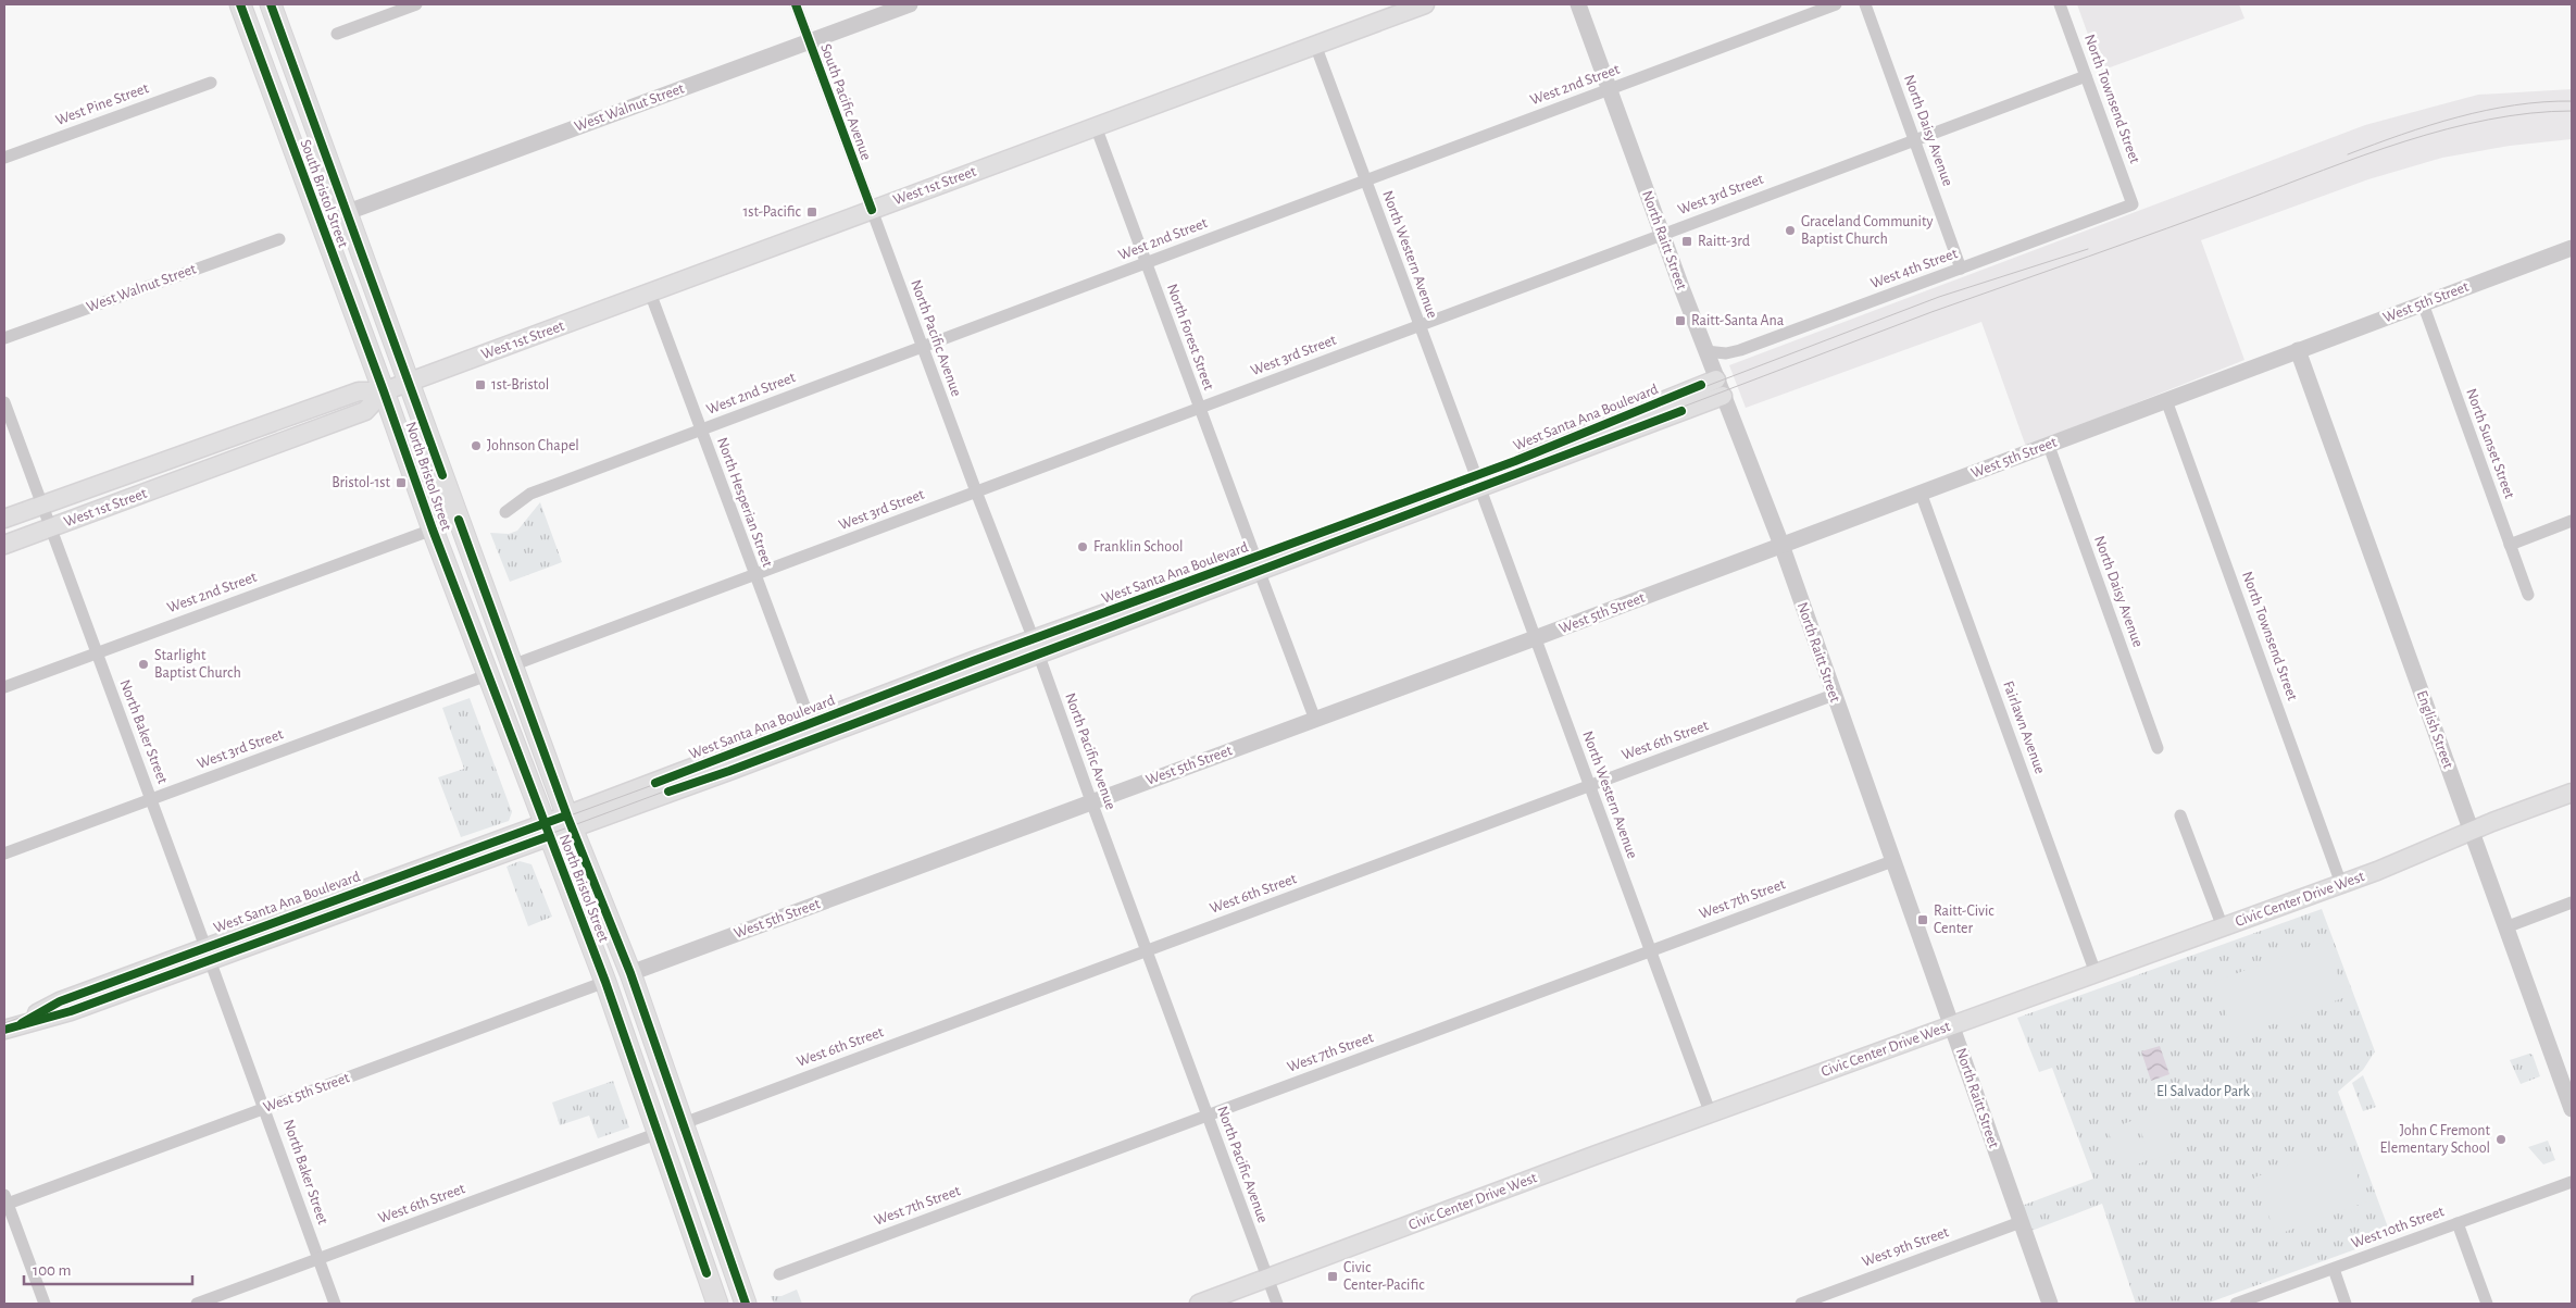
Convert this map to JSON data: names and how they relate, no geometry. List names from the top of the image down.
{
  "streets": {
    "main road": [
      "West 1st Street",
      "South Bristol Street",
      "West Santa Ana Boulevard",
      "North Bristol Street",
      "Civic Center Drive West"
    ],
    "street": [
      "West 2nd Street",
      "North Townsend Street",
      "South Pacific Avenue",
      "West Pine Street",
      "West Walnut Street",
      "North Daisy Avenue",
      "West 3rd Street",
      "North Raitt Street",
      "North Western Avenue",
      "West 4th Street",
      "West 5th Street",
      "North Forest Street",
      "North Pacific Avenue",
      "North Sunset Street",
      "North Hesperian Street",
      "Fairlawn Avenue",
      "English Street",
      "North Baker Street",
      "West 6th Street",
      "West 7th Street",
      "West 10th Street",
      "West 9th Street"
    ]
  },
  "crossings": [
    ["West 2nd Street", "North Raitt Street"],
    ["West 2nd Street", "North Western Avenue"],
    ["West 2nd Street", "North Forest Street"],
    ["West 2nd Street", "North Pacific Avenue"],
    ["West 2nd Street", "North Bristol Street"],
    ["West 2nd Street", "North Hesperian Street"],
    ["West 2nd Street", "North Baker Street"],
    ["North Townsend Street", "West 3rd Street"],
    ["North Townsend Street", "West 4th Street"],
    ["North Townsend Street", "West 5th Street"],
    ["North Townsend Street", "Civic Center Drive West"],
    ["South Pacific Avenue", "West Walnut Street"],
    ["South Pacific Avenue", "West 1st Street"],
    ["South Pacific Avenue", "North Pacific Avenue"],
    ["West Walnut Street", "South Bristol Street"],
    ["North Daisy Avenue", "West 3rd Street"],
    ["North Daisy Avenue", "West 4th Street"],
    ["North Daisy Avenue", "West 5th Street"],
    ["West 1st Street", "South Bristol Street"],
    ["West 1st Street", "North Western Avenue"],
    ["West 1st Street", "North Forest Street"],
    ["West 1st Street", "North Pacific Avenue"],
    ["West 1st Street", "North Bristol Street"],
    ["West 1st Street", "North Hesperian Street"],
    ["West 1st Street", "North Baker Street"],
    ["South Bristol Street", "North Bristol Street"],
    ["West 3rd Street", "North Raitt Street"],
    ["West 3rd Street", "North Western Avenue"],
    ["West 3rd Street", "North Forest Street"],
    ["West 3rd Street", "North Pacific Avenue"],
    ["West 3rd Street", "North Bristol Street"],
    ["West 3rd Street", "North Hesperian Street"],
    ["West 3rd Street", "North Baker Street"],
    ["North Raitt Street", "West 4th Street"],
    ["North Raitt Street", "West 5th Street"],
    ["North Raitt Street", "West Santa Ana Boulevard"],
    ["North Raitt Street", "West 6th Street"],
    ["North Raitt Street", "West 7th Street"],
    ["North Raitt Street", "Civic Center Drive West"],
    ["North Raitt Street", "West 9th Street"],
    ["North Western Avenue", "West 5th Street"],
    ["North Western Avenue", "West Santa Ana Boulevard"],
    ["North Western Avenue", "West 6th Street"],
    ["North Western Avenue", "West 7th Street"],
    ["North Western Avenue", "Civic Center Drive West"],
    ["West 5th Street", "North Forest Street"],
    ["West 5th Street", "North Pacific Avenue"],
    ["West 5th Street", "North Sunset Street"],
    ["West 5th Street", "North Bristol Street"],
    ["West 5th Street", "Fairlawn Avenue"],
    ["West 5th Street", "English Street"],
    ["West 5th Street", "North Baker Street"],
    ["North Forest Street", "West Santa Ana Boulevard"],
    ["North Pacific Avenue", "West Santa Ana Boulevard"],
    ["North Pacific Avenue", "West 6th Street"],
    ["North Pacific Avenue", "West 7th Street"],
    ["North Pacific Avenue", "Civic Center Drive West"],
    ["West Santa Ana Boulevard", "North Bristol Street"],
    ["West Santa Ana Boulevard", "North Hesperian Street"],
    ["West Santa Ana Boulevard", "North Baker Street"],
    ["North Bristol Street", "West 6th Street"],
    ["Fairlawn Avenue", "Civic Center Drive West"],
    ["English Street", "Civic Center Drive West"],
    ["North Baker Street", "West 6th Street"]
  ],
  "parks": ["El Salvador Park"],
  "places": {
    "transit": [
      "1st-Pacific",
      "Raitt-3rd",
      "Raitt-Santa Ana",
      "1st-Bristol",
      "Bristol-1st",
      "Raitt-Civic Center",
      "Civic Center-Pacific"
    ],
    "other": [
      "Graceland Community Baptist Church",
      "Johnson Chapel",
      "Franklin School",
      "Starlight Baptist Church",
      "John C Fremont Elementary School"
    ]
  },
  "scale_bar": "100 m"
}
